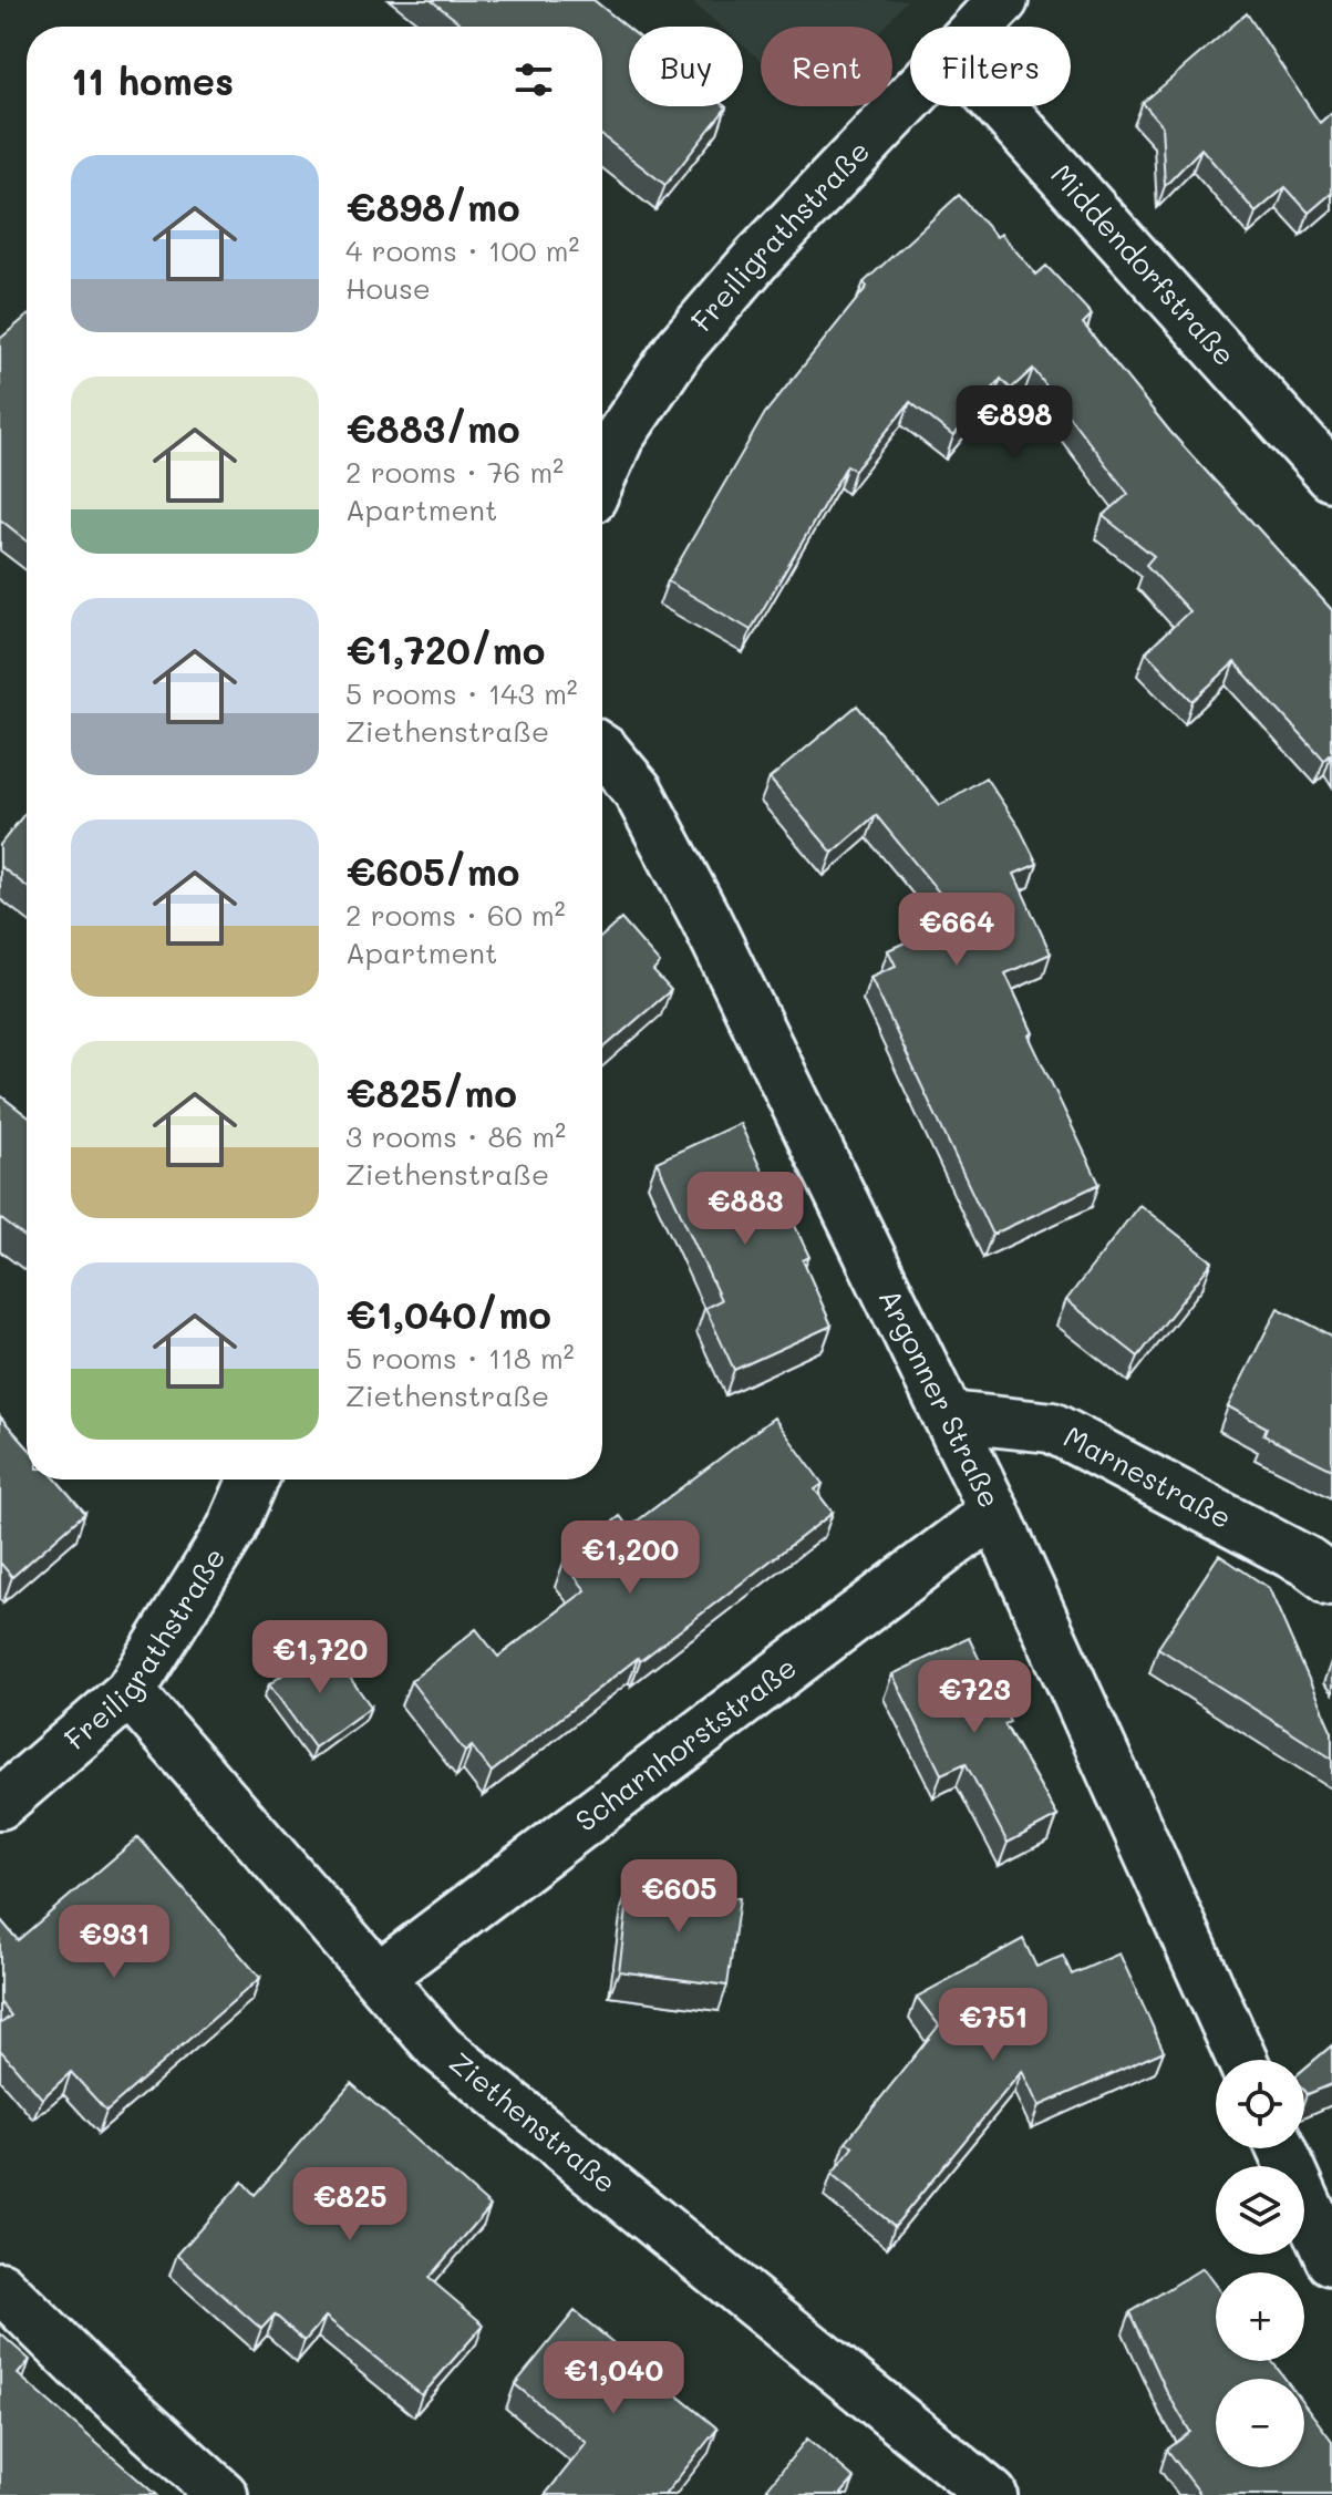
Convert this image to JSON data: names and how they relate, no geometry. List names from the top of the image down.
{
  "streets": {
    "street": [
      "Freiligrathstraße",
      "Middendorfstraße",
      "Argonner Straße",
      "Marnestraße",
      "Scharnhorststraße",
      "Ziethenstraße"
    ]
  },
  "crossings": [
    ["Freiligrathstraße", "Ziethenstraße"],
    ["Argonner Straße", "Marnestraße"],
    ["Argonner Straße", "Scharnhorststraße"],
    ["Scharnhorststraße", "Ziethenstraße"]
  ],
  "page": {
    "chip": ["Buy", "Rent", "Filters"],
    "heading": "11 homes",
    "list": [
      {
        "name": "€898/mo",
        "note": "4 rooms · 100 m² · House"
      },
      {
        "name": "€883/mo",
        "note": "2 rooms · 76 m² · Apartment"
      },
      {
        "name": "€1,720/mo",
        "note": "5 rooms · 143 m² · Ziethenstraße"
      },
      {
        "name": "€605/mo",
        "note": "2 rooms · 60 m² · Apartment"
      },
      {
        "name": "€825/mo",
        "note": "3 rooms · 86 m² · Ziethenstraße"
      },
      {
        "name": "€1,040/mo",
        "note": "5 rooms · 118 m² · Ziethenstraße"
      }
    ],
    "price": [
      "€898",
      "€664",
      "€883",
      "€1,200",
      "€1,720",
      "€723",
      "€605",
      "€931",
      "€751",
      "€825",
      "€1,040"
    ],
    "map_buttons": ["+", "−"]
  }
}
